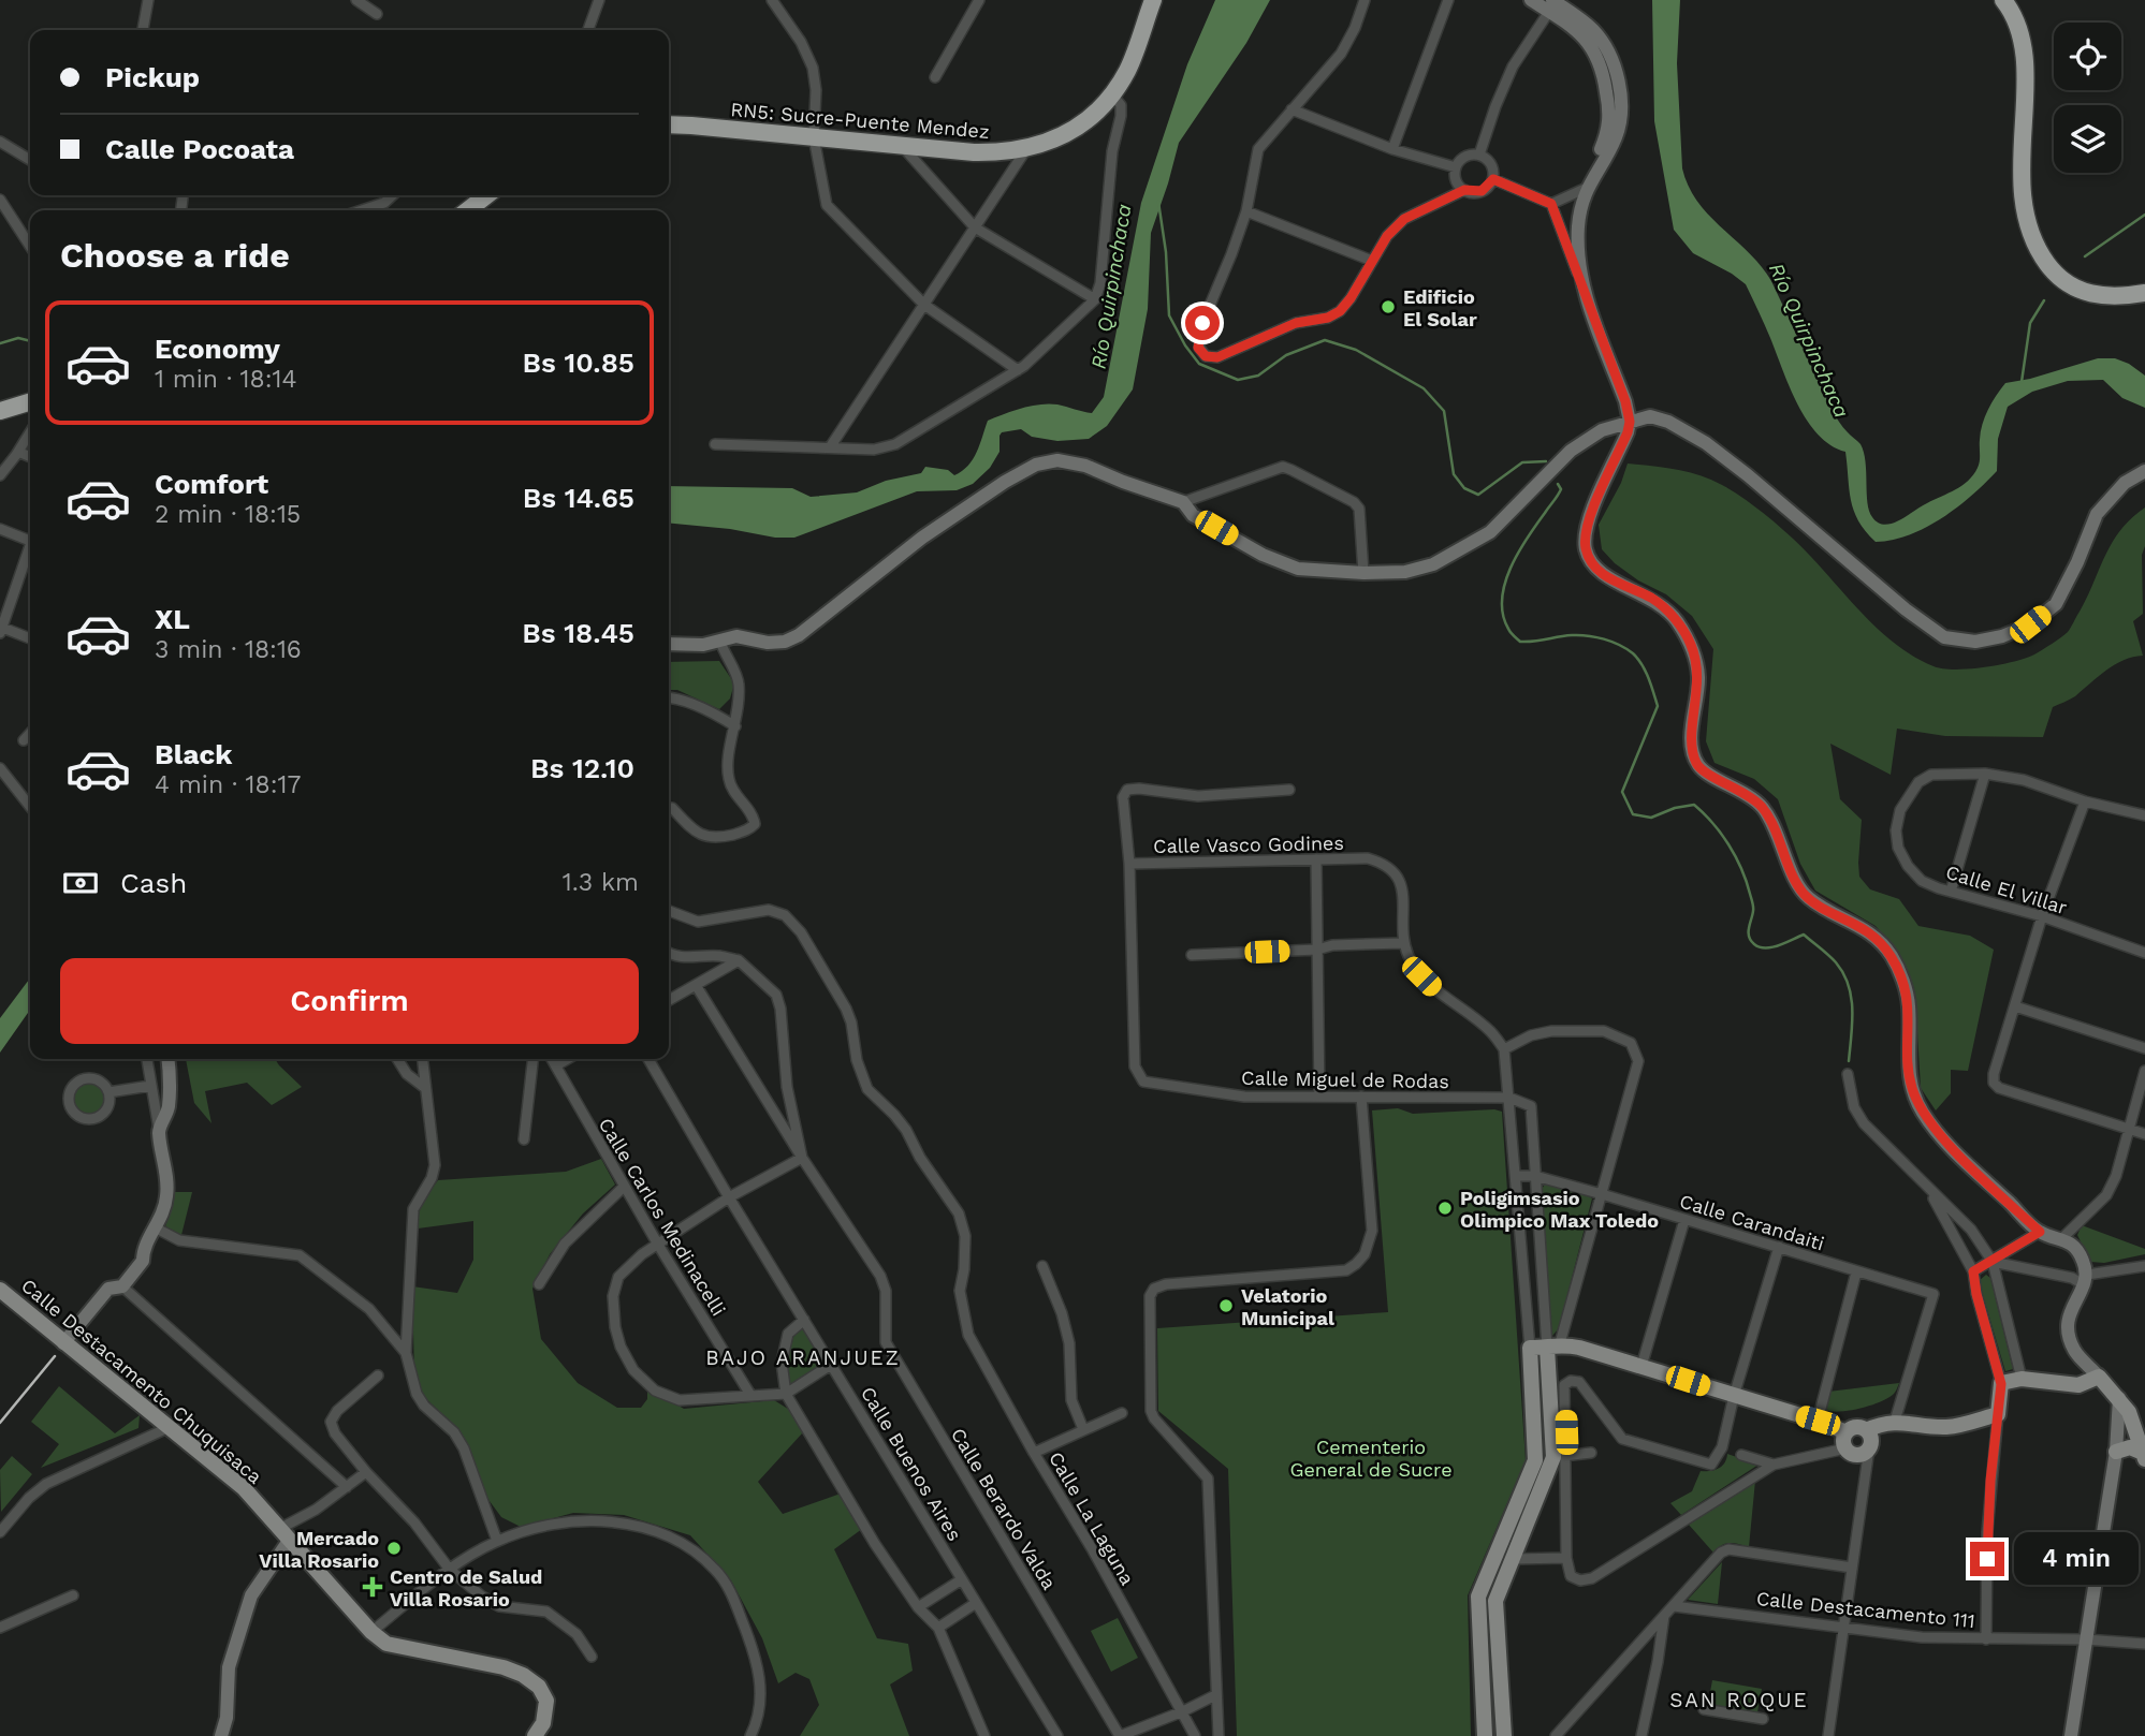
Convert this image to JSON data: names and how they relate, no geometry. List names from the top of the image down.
{
  "streets": {
    "highway": ["RN5: Sucre-Puente Mendez"],
    "main road": ["Calle Destacamento Chuquisaca"],
    "street": [
      "Calle Vasco Godines",
      "Calle El Villar",
      "Calle Miguel de Rodas",
      "Calle Carlos Medinacelli",
      "Calle Carandaiti",
      "Calle Buenos Aires",
      "Calle Berardo Valda",
      "Calle La Laguna",
      "Calle Destacamento 111"
    ]
  },
  "crossings": [
    ["Calle Vasco Godines", "Calle Miguel de Rodas"]
  ],
  "districts": ["BAJO ARANJUEZ", "SAN ROQUE"],
  "water": ["Río Quirpinchaca"],
  "parks": ["Cementerio General de Sucre"],
  "places": {
    "other": [
      "Edificio El Solar",
      "Poligimsasio Olimpico Max Toledo",
      "Velatorio Municipal",
      "Mercado Villa Rosario"
    ],
    "health": ["Centro de Salud Villa Rosario"]
  },
  "page": {
    "banner": ["Pickup", "Calle Pocoata"],
    "heading": "Choose a ride",
    "list": [
      {
        "name": "Economy",
        "note": "1 min · 18:14",
        "value": "Bs 10.85"
      },
      {
        "name": "Comfort",
        "note": "2 min · 18:15",
        "value": "Bs 14.65"
      },
      {
        "name": "XL",
        "note": "3 min · 18:16",
        "value": "Bs 18.45"
      },
      {
        "name": "Black",
        "note": "4 min · 18:17",
        "value": "Bs 12.10"
      }
    ],
    "pay": ["Cash", "1.3 km"],
    "buttons": "Confirm",
    "bubble": "4 min"
  }
}
